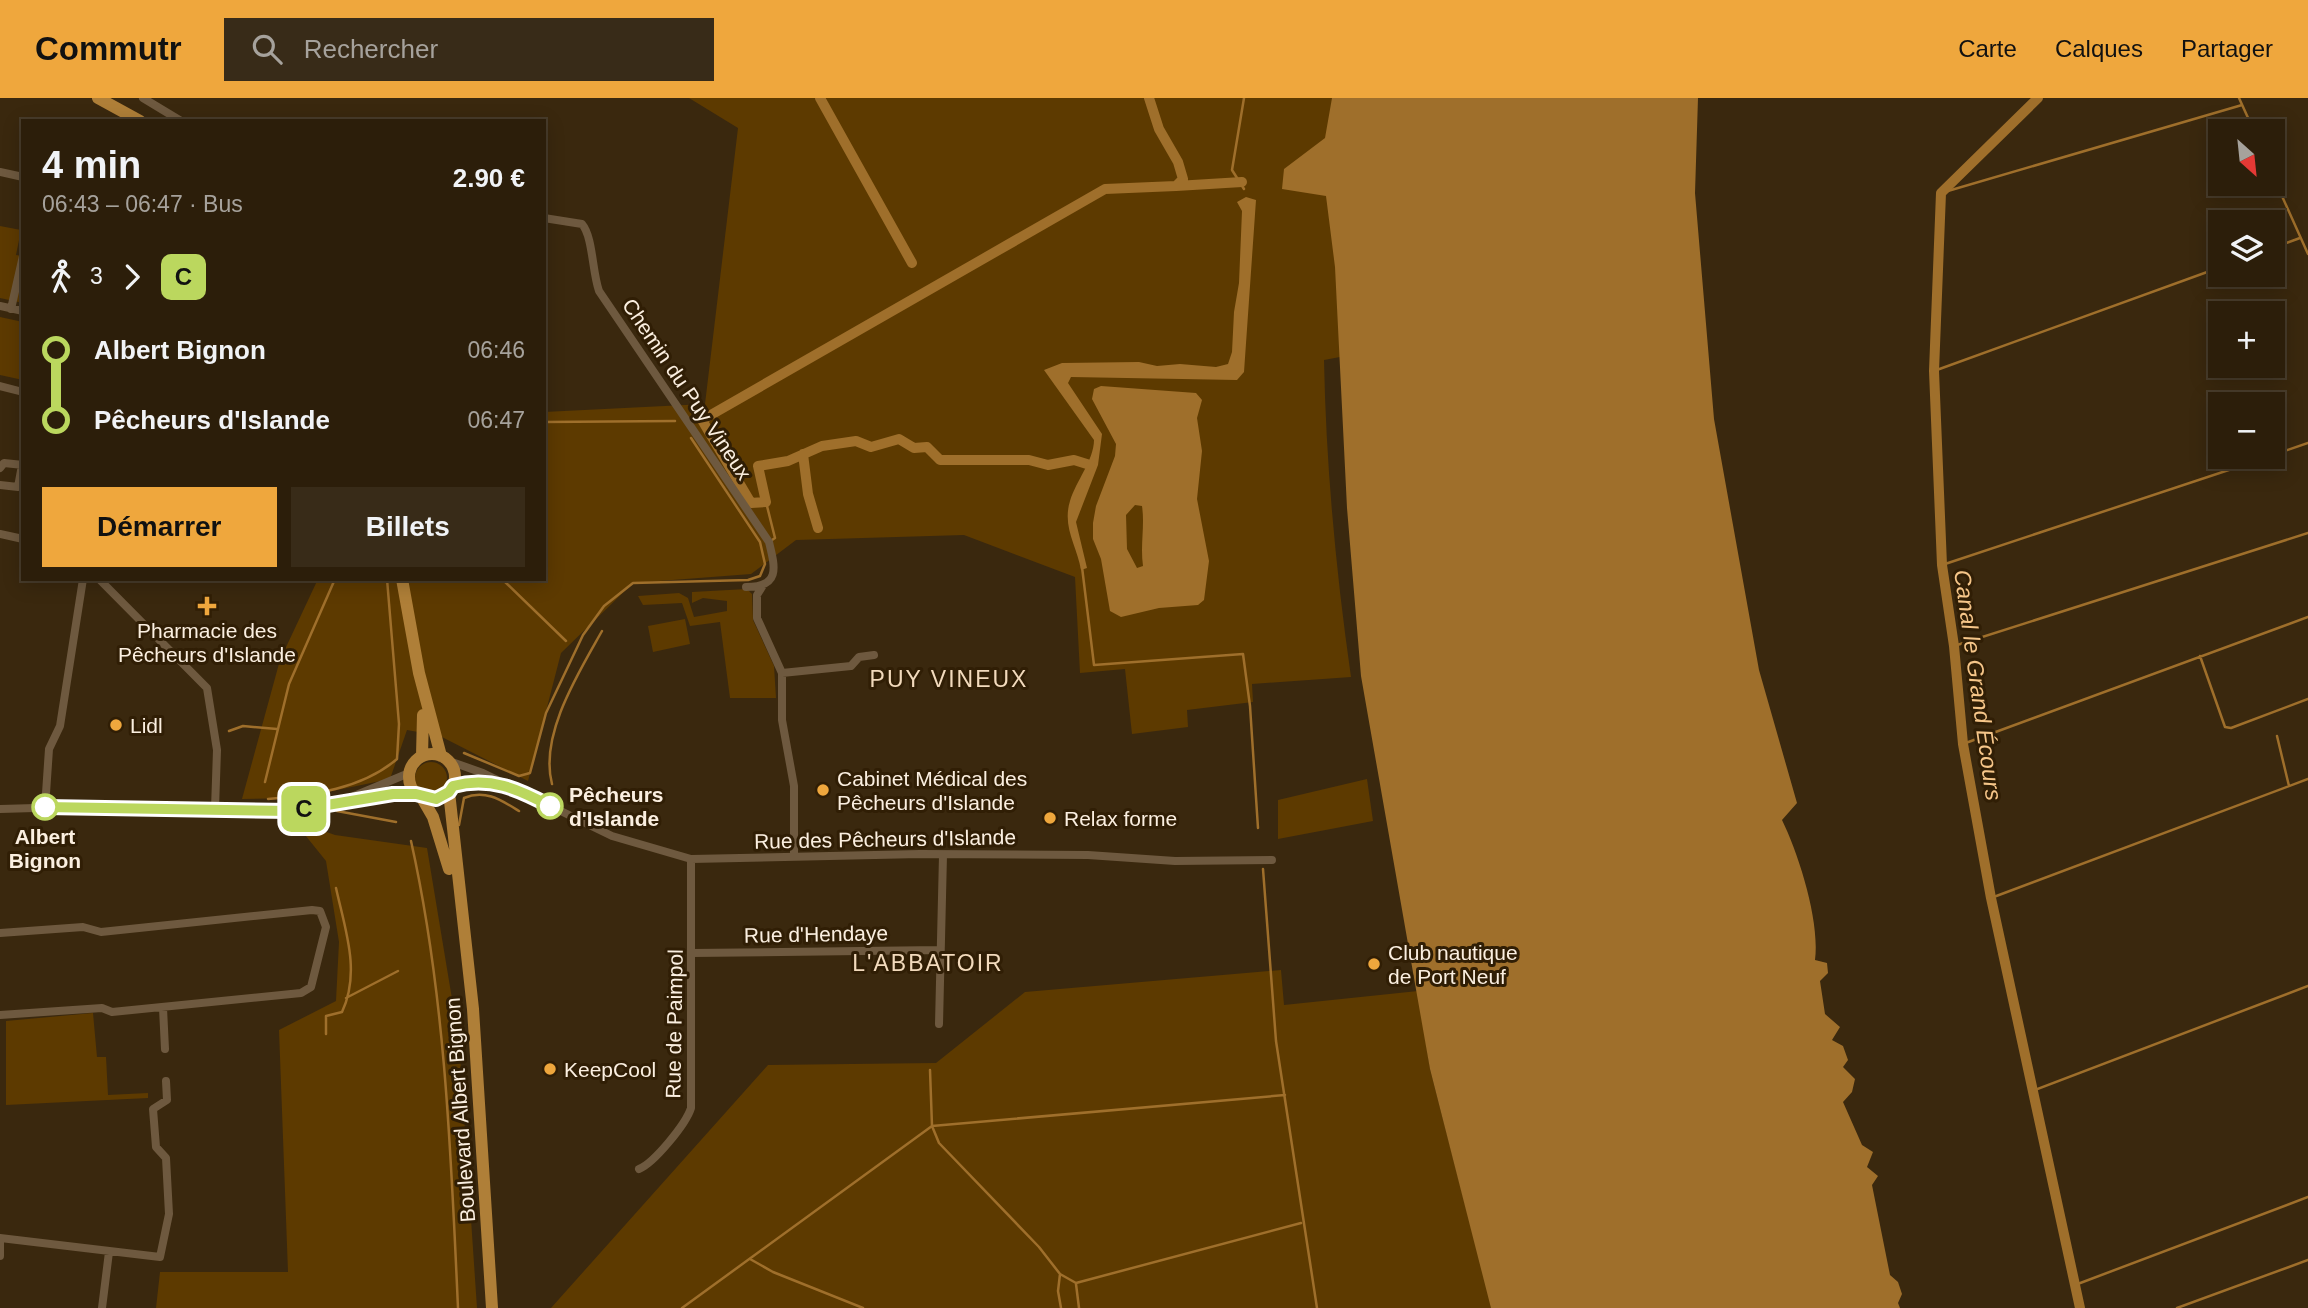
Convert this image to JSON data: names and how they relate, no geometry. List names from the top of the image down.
{
  "streets": {
    "main road": ["Boulevard Albert Bignon"],
    "street": [
      "Chemin du Puy Vineux",
      "Rue des Pêcheurs d'Islande",
      "Rue d'Hendaye",
      "Rue de Paimpol"
    ]
  },
  "crossings": [
    ["Rue des Pêcheurs d'Islande", "Rue de Paimpol"],
    ["Rue des Pêcheurs d'Islande", "Boulevard Albert Bignon"],
    ["Rue d'Hendaye", "Rue de Paimpol"]
  ],
  "districts": ["PUY VINEUX", "L'ABBATOIR"],
  "water": ["Canal le Grand Écours"],
  "places": {
    "health": ["Pharmacie des Pêcheurs d'Islande"],
    "other": [
      "Lidl",
      "Cabinet Médical des Pêcheurs d'Islande",
      "Pêcheurs d'Islande",
      "Albert Bignon",
      "Relax forme",
      "Club nautique de Port Neuf",
      "KeepCool"
    ]
  },
  "lines": ["bus line C"],
  "north": "bottom right",
  "page": {
    "header": "Commutr",
    "search": "Rechercher",
    "nav": ["Carte", "Calques", "Partager"],
    "on_map": "C",
    "map_buttons": ["+", "−"],
    "heading": ["4 min", "06:43 – 06:47 · Bus", "2.90 €"],
    "legs": ["3", "C"],
    "list": [
      {
        "name": "Albert Bignon",
        "value": "06:46"
      },
      {
        "name": "Pêcheurs d'Islande",
        "value": "06:47"
      }
    ],
    "buttons": ["Démarrer", "Billets"]
  }
}
